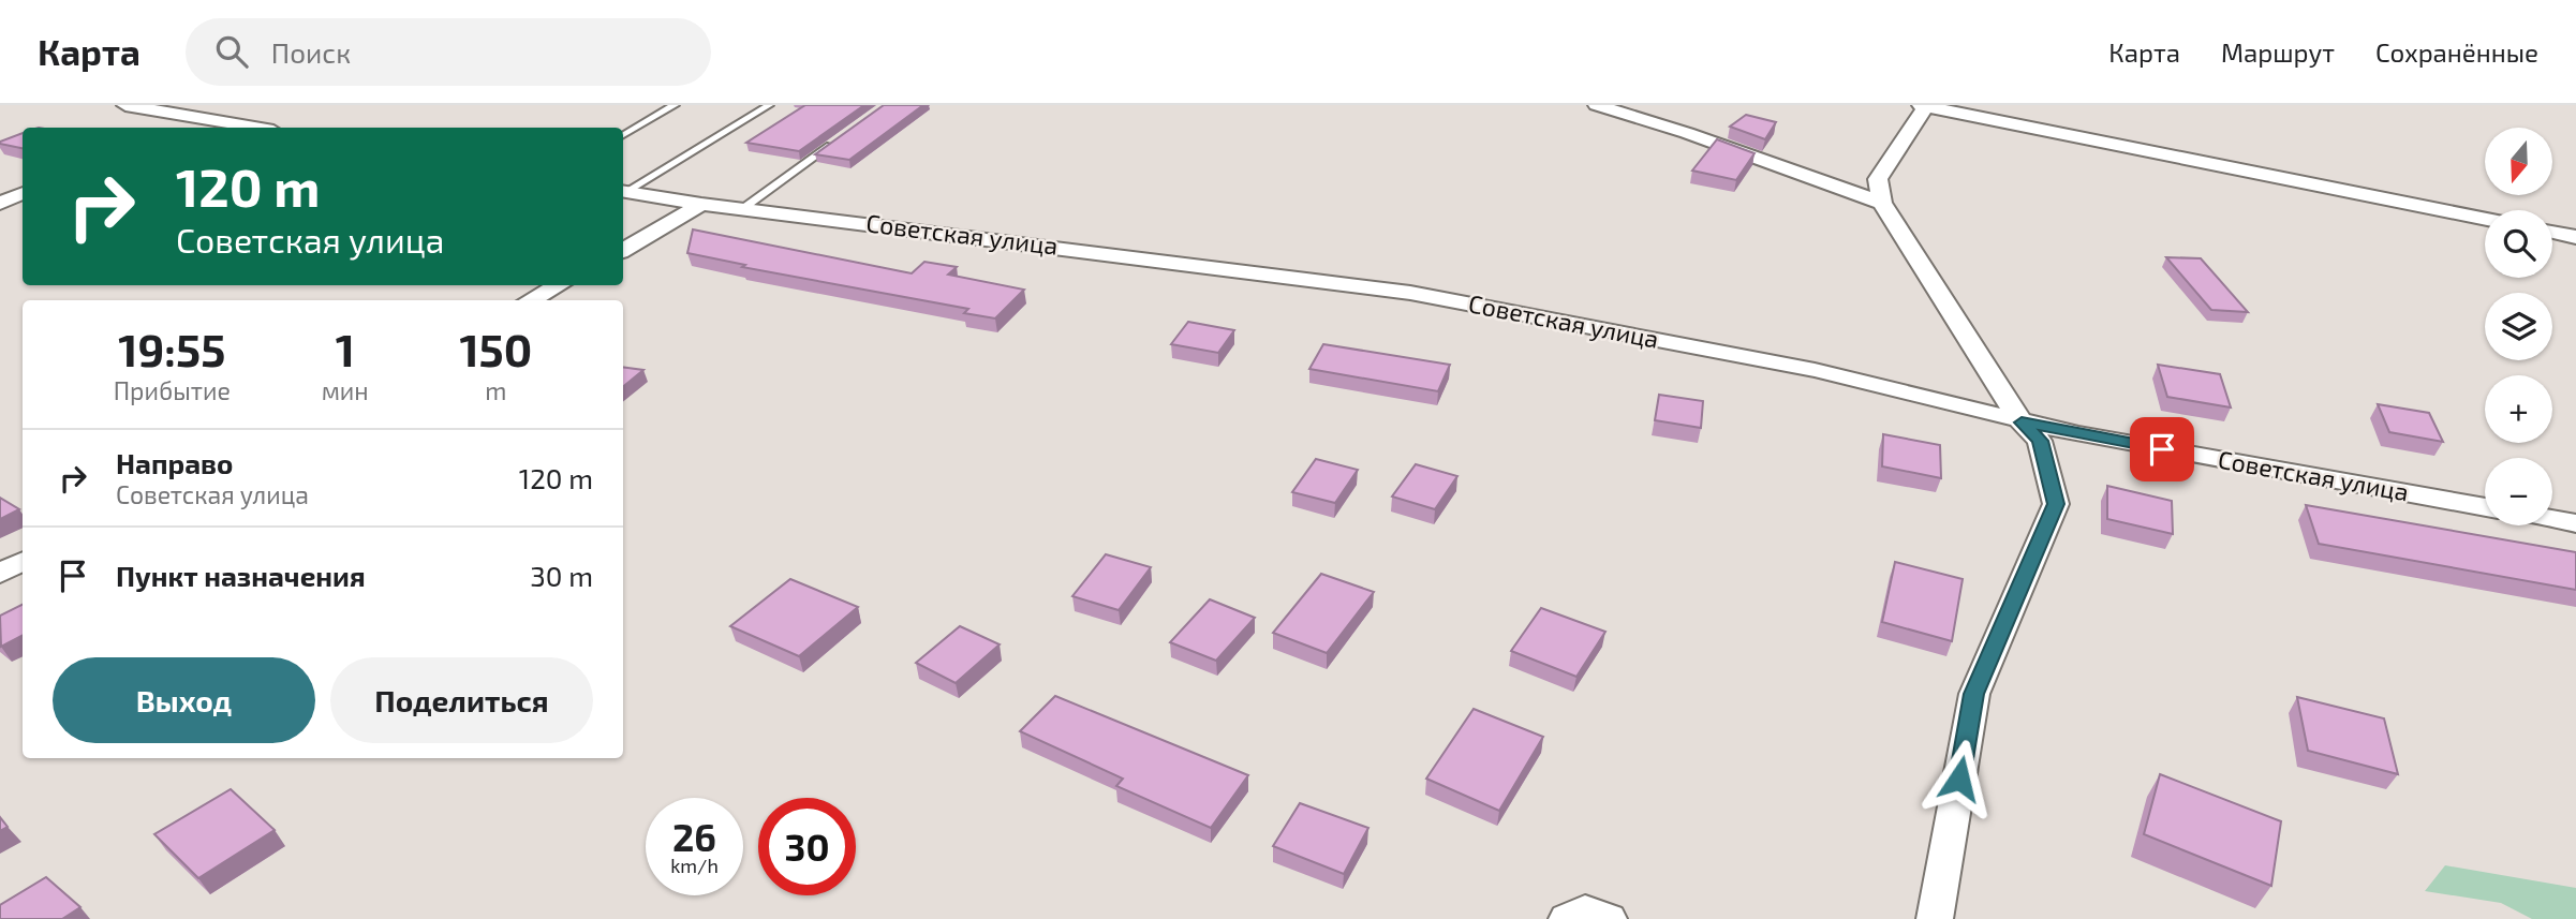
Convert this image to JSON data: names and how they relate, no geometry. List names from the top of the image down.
{
  "streets": {
    "street": ["Советская улица"]
  },
  "north": "bottom",
  "page": {
    "header": "Карта",
    "search": "Поиск",
    "nav": ["Карта", "Маршрут", "Сохранённые"],
    "map_buttons": ["+", "−"],
    "turn": ["120 m", "Советская улица"],
    "eta": [
      "19:55",
      "Прибытие",
      "1",
      "мин",
      "150",
      "m"
    ],
    "list": [
      {
        "name": "Направо",
        "note": "Советская улица",
        "value": "120 m"
      },
      {
        "name": "Пункт назначения",
        "value": "30 m"
      }
    ],
    "buttons": ["Выход", "Поделиться"],
    "speed": "26 km/h",
    "limit": "30"
  }
}
